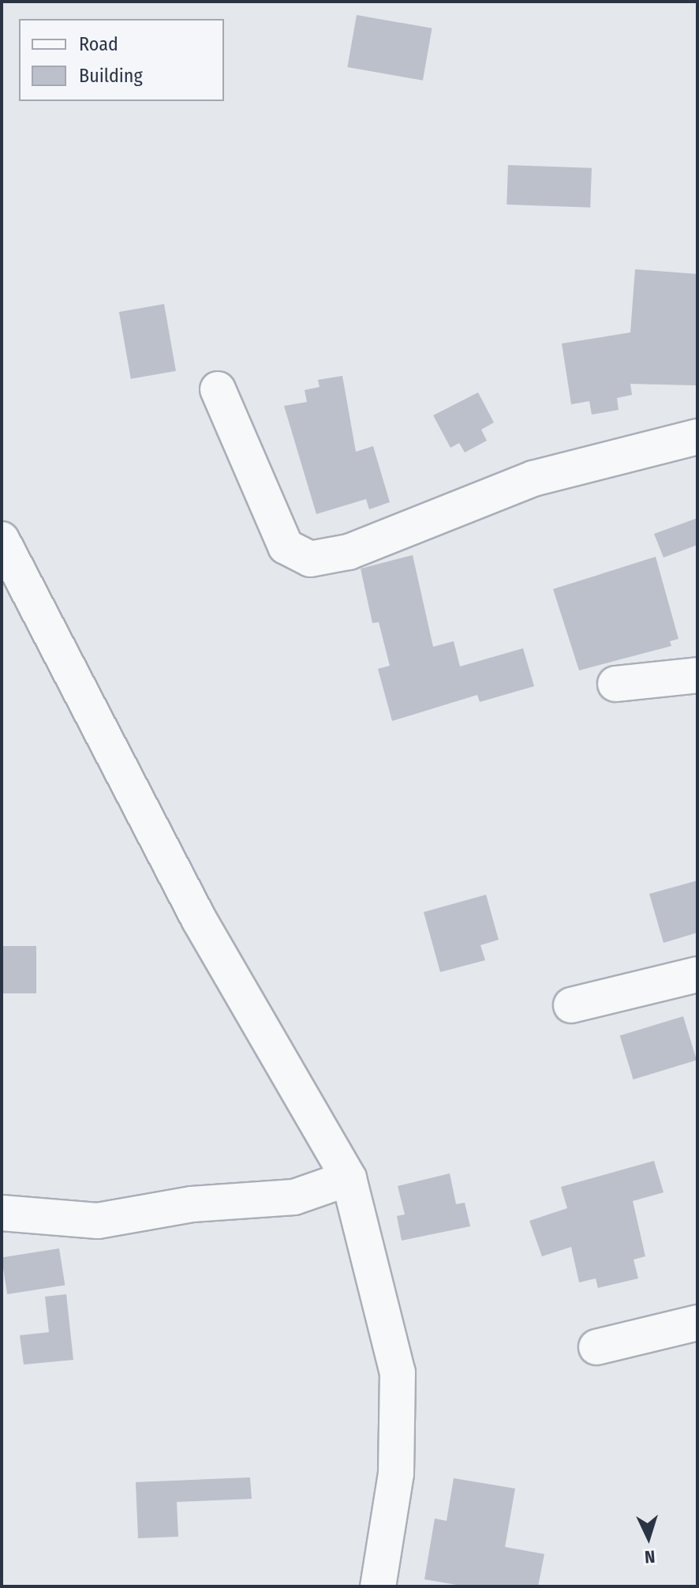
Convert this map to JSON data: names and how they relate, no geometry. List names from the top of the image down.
{
  "legend": ["Road", "Building"],
  "north": "bottom"
}
